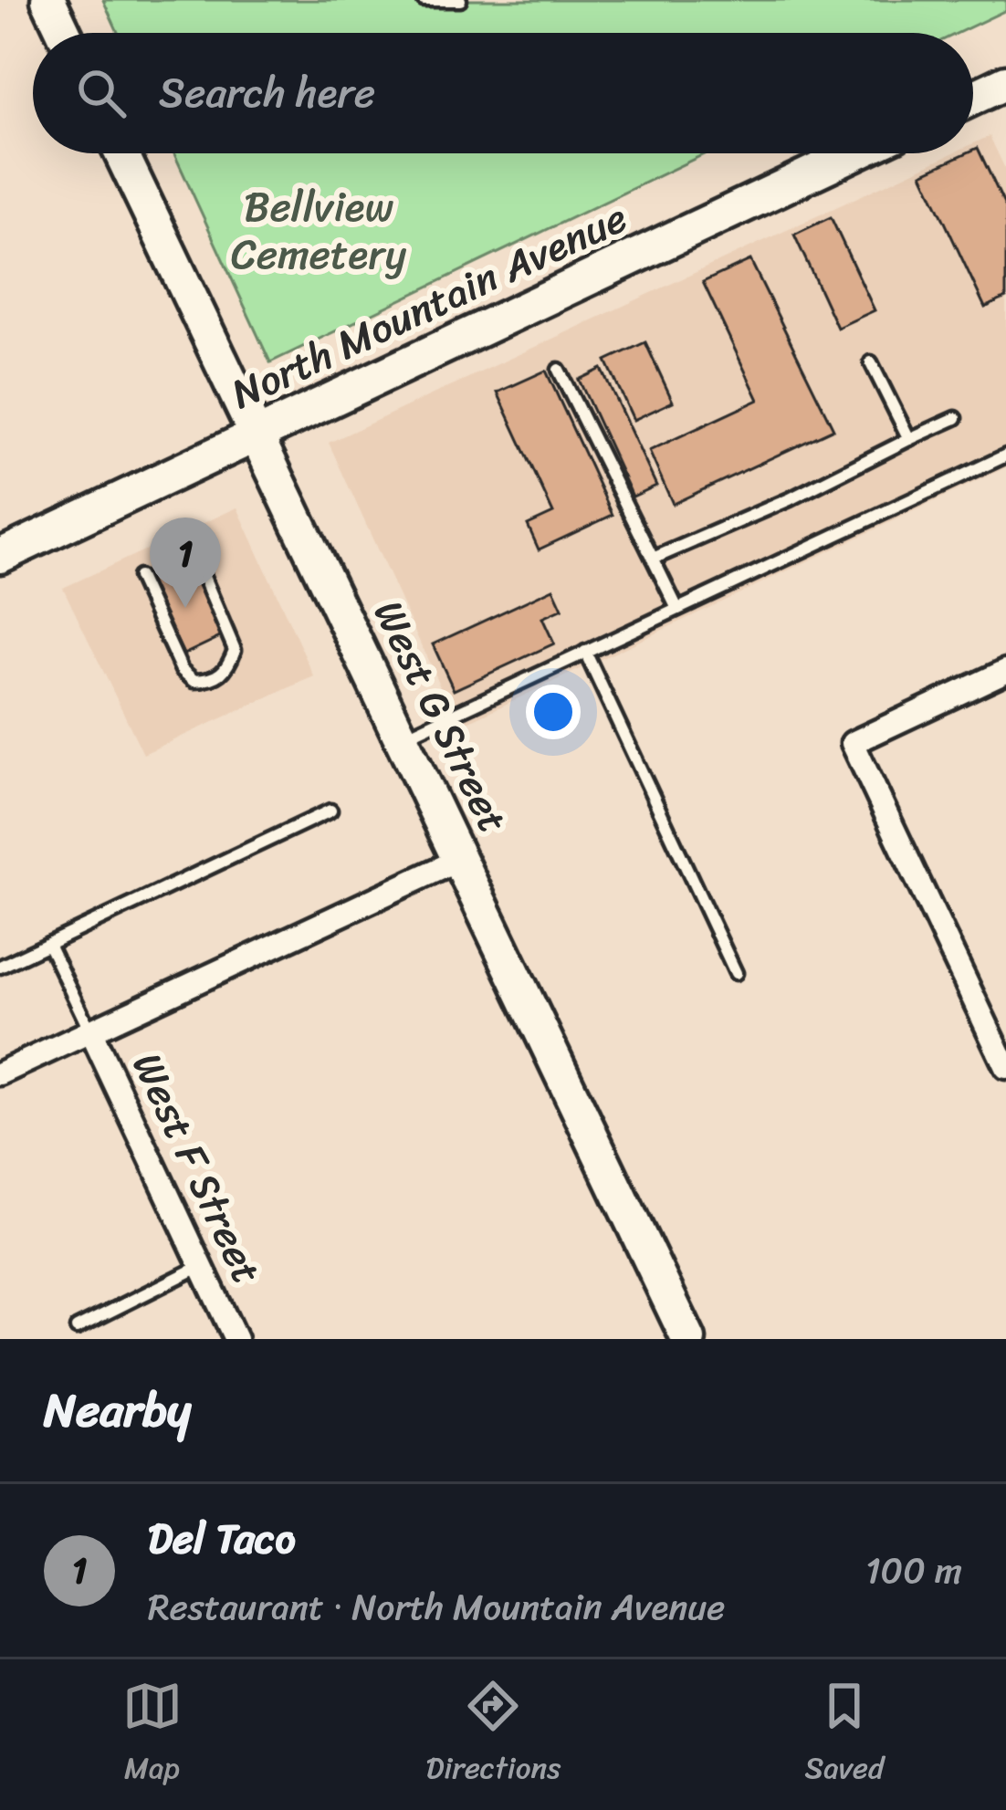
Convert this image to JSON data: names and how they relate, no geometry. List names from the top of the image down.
{
  "streets": {
    "street": ["North Mountain Avenue", "West G Street", "West F Street"]
  },
  "crossings": [
    ["North Mountain Avenue", "West G Street"]
  ],
  "parks": ["Bellview Cemetery"],
  "page": {
    "search": "Search here",
    "pins": "1",
    "heading": "Nearby",
    "list": [
      {
        "mark": "1",
        "name": "Del Taco",
        "note": "Restaurant · North Mountain Avenue",
        "value": "100 m"
      }
    ],
    "nav": ["Map", "Directions", "Saved"]
  }
}
